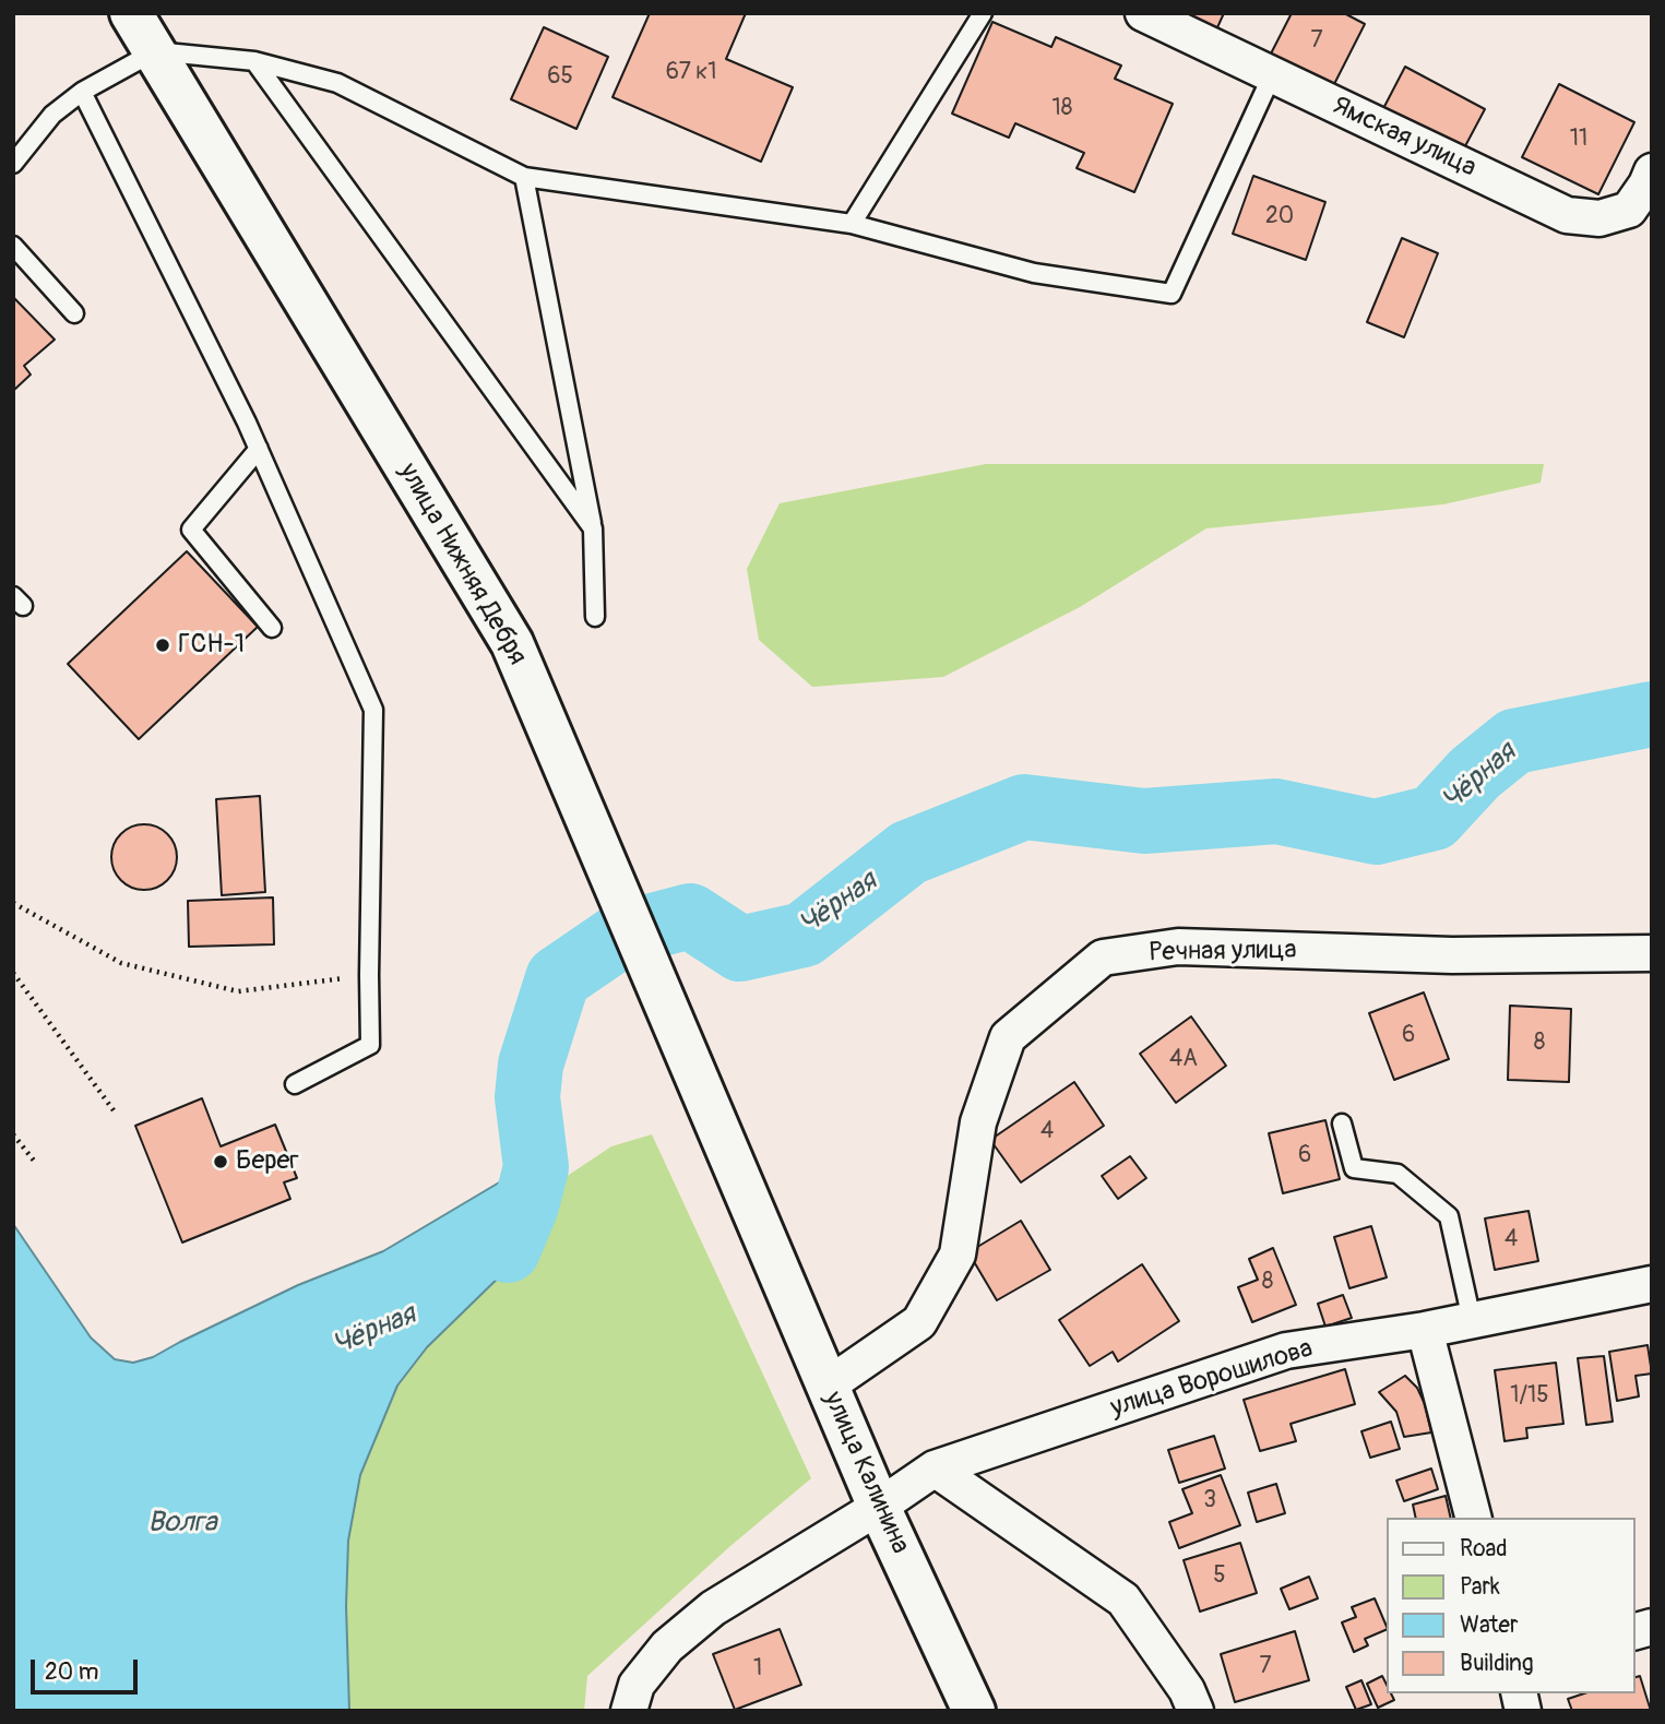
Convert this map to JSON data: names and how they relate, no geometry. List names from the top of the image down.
{
  "streets": {
    "highway": ["улица Нижняя Дебря", "улица Калинина"],
    "street": ["Ямская улица", "Речная улица", "улица Ворошилова"]
  },
  "crossings": [
    ["улица Нижняя Дебря", "улица Калинина"],
    ["Речная улица", "улица Калинина"],
    ["улица Ворошилова", "улица Калинина"]
  ],
  "water": ["Чёрная", "Волга"],
  "places": ["ГСН-1", "Берег"],
  "house_numbers": [
    "7",
    "67 к1",
    "65",
    "18",
    "11",
    "20",
    "6",
    "8",
    "4А",
    "4",
    "6",
    "4",
    "8",
    "1/15",
    "3",
    "5",
    "7",
    "1"
  ],
  "legend": [
    "Road",
    "Park",
    "Water",
    "Building"
  ],
  "scale_bar": "20 m"
}
